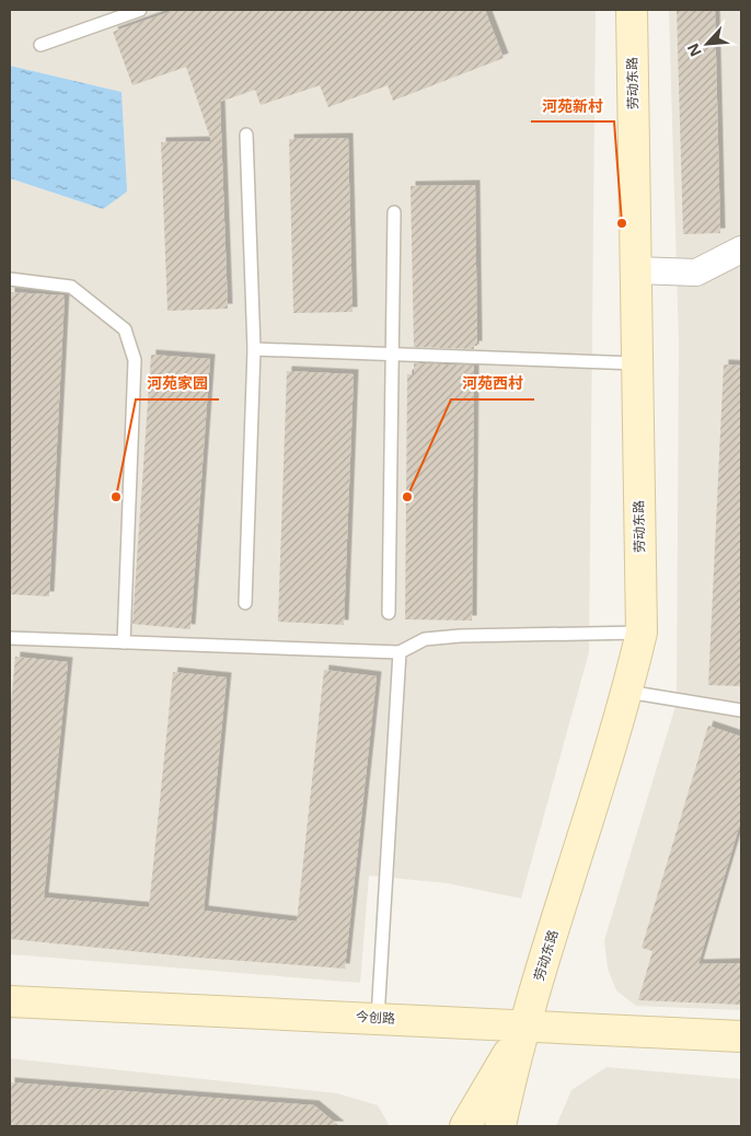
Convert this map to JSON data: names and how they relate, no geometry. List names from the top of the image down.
{
  "streets": {
    "street": ["劳动东路", "今创路"]
  },
  "crossings": [
    ["劳动东路", "今创路"]
  ],
  "places": ["河苑新村", "河苑家园", "河苑西村"],
  "north": "bottom left"
}
